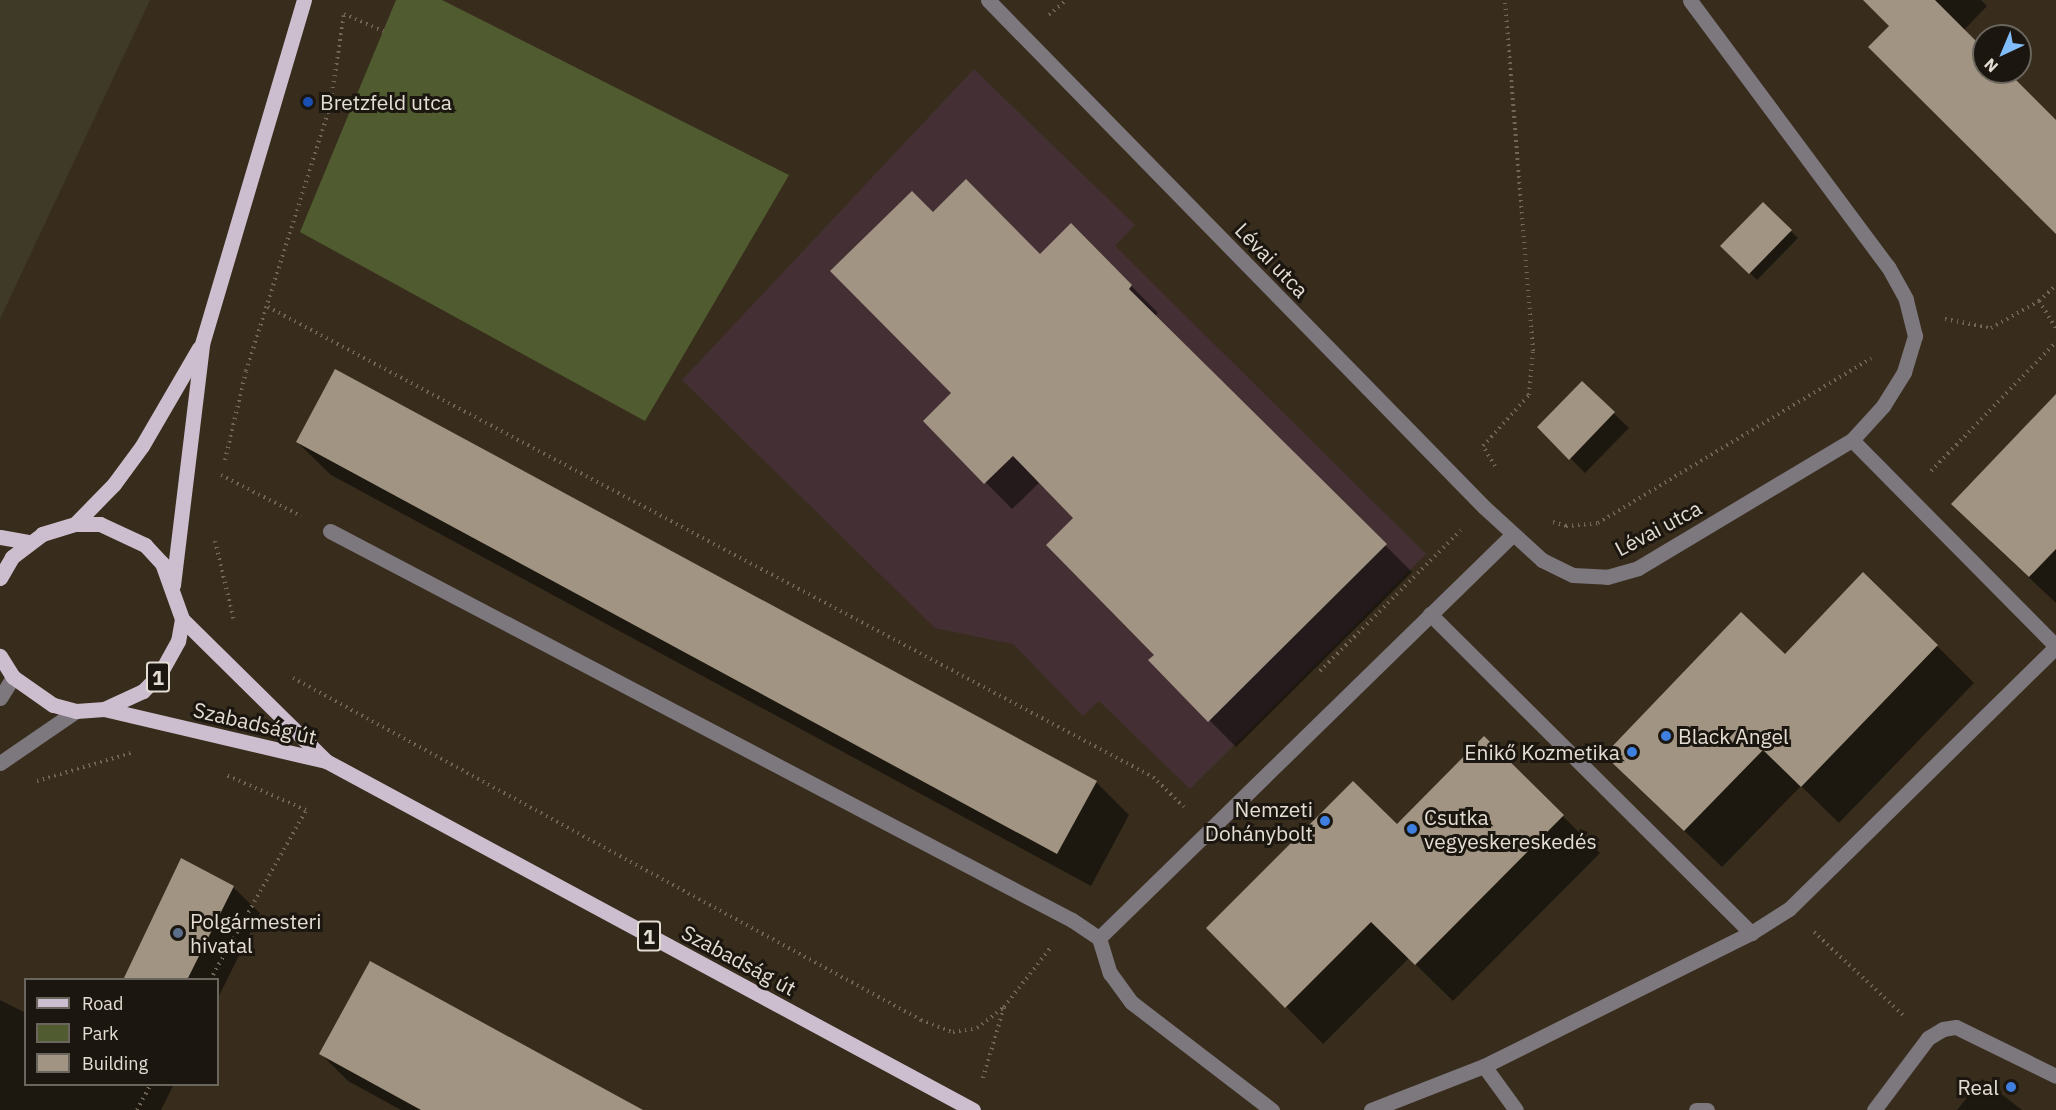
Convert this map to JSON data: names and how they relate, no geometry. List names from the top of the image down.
{
  "streets": {
    "main road": ["1", "Szabadság út"],
    "street": ["Lévai utca"]
  },
  "crossings": [
    ["1", "Szabadság út"]
  ],
  "places": [
    "Bretzfeld utca",
    "Black Angel",
    "Enikő Kozmetika",
    "Nemzeti Dohánybolt",
    "Csutka vegyeskereskedés",
    "Polgármesteri hivatal",
    "Real"
  ],
  "legend": ["Road", "Park", "Building"],
  "north": "bottom left"
}
